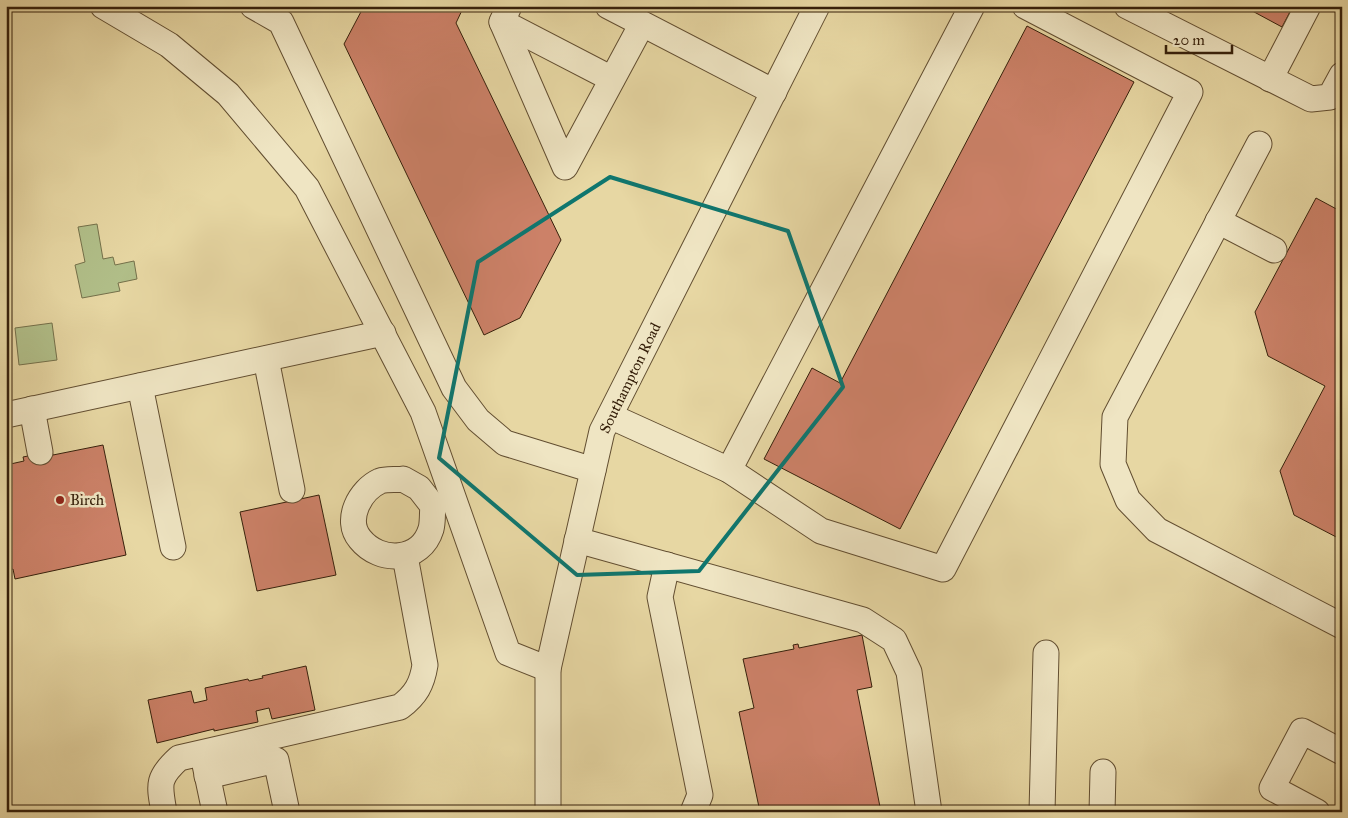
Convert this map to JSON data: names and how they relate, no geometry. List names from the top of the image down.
{
  "streets": {
    "street": ["Southampton Road"]
  },
  "places": ["Birch"],
  "scale_bar": "20 m"
}
